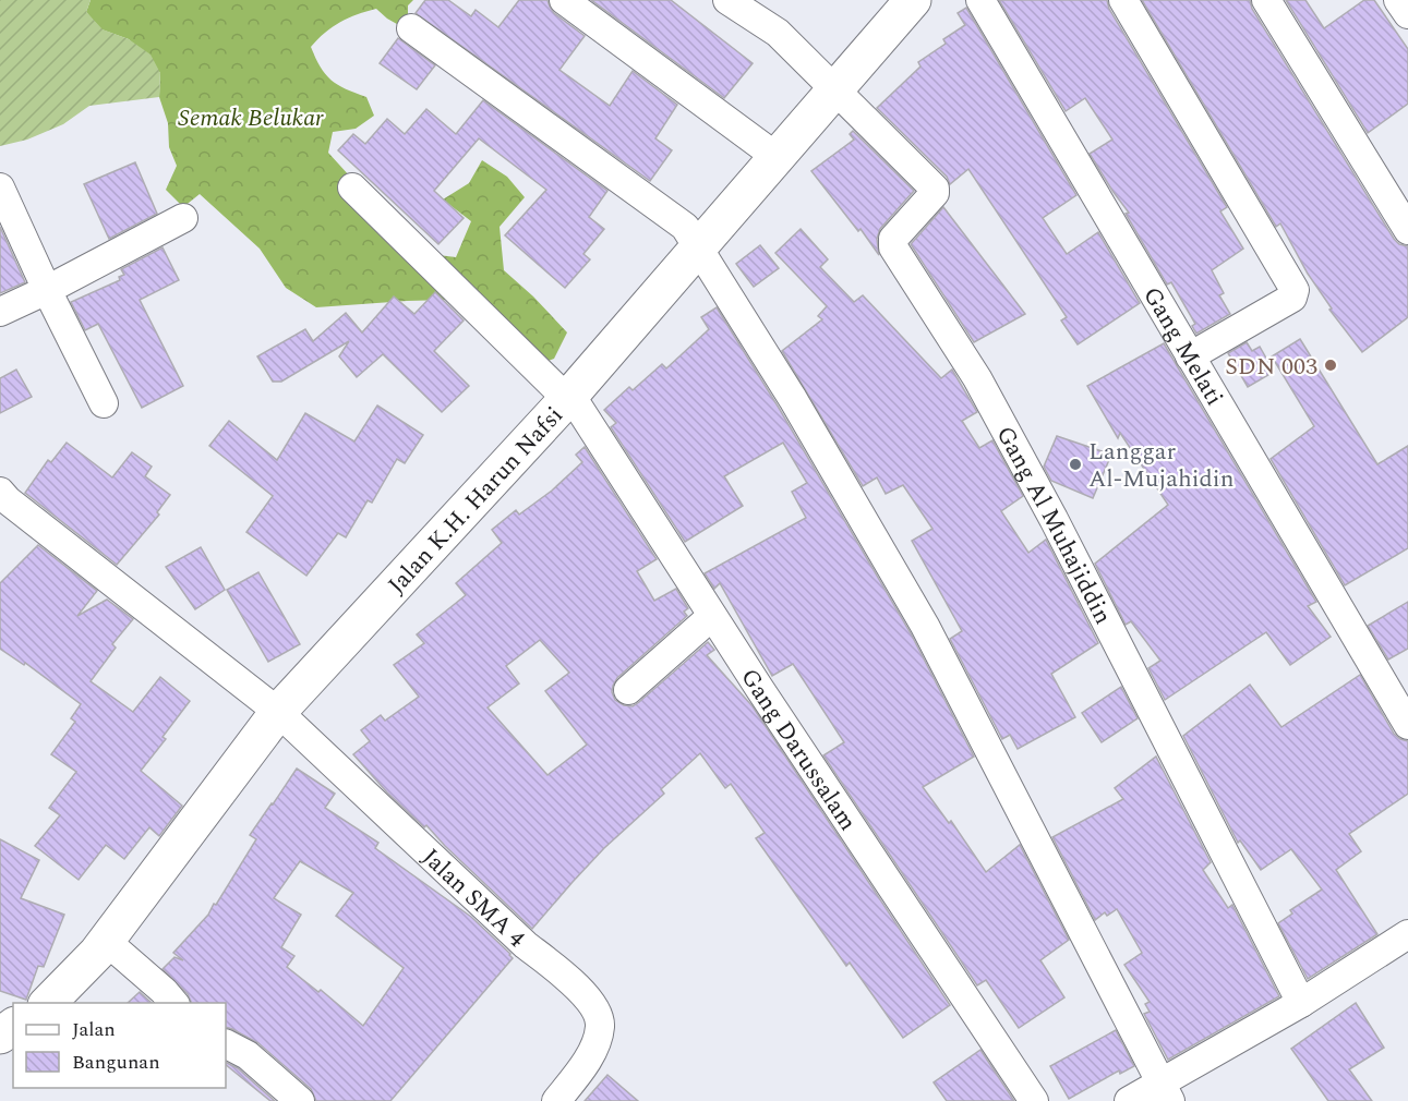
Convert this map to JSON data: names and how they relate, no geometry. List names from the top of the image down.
{
  "streets": {
    "main road": ["Jalan K.H. Harun Nafsi"],
    "street": [
      "Gang Melati",
      "Gang Al Muhajiddin",
      "Gang Darussalam",
      "Jalan SMA 4"
    ]
  },
  "crossings": [
    ["Jalan K.H. Harun Nafsi", "Gang Al Muhajiddin"],
    ["Jalan K.H. Harun Nafsi", "Gang Darussalam"],
    ["Jalan K.H. Harun Nafsi", "Jalan SMA 4"]
  ],
  "parks": ["Semak Belukar"],
  "places": ["SDN 003", "Langgar Al-Mujahidin"],
  "legend": ["Jalan", "Bangunan"]
}
